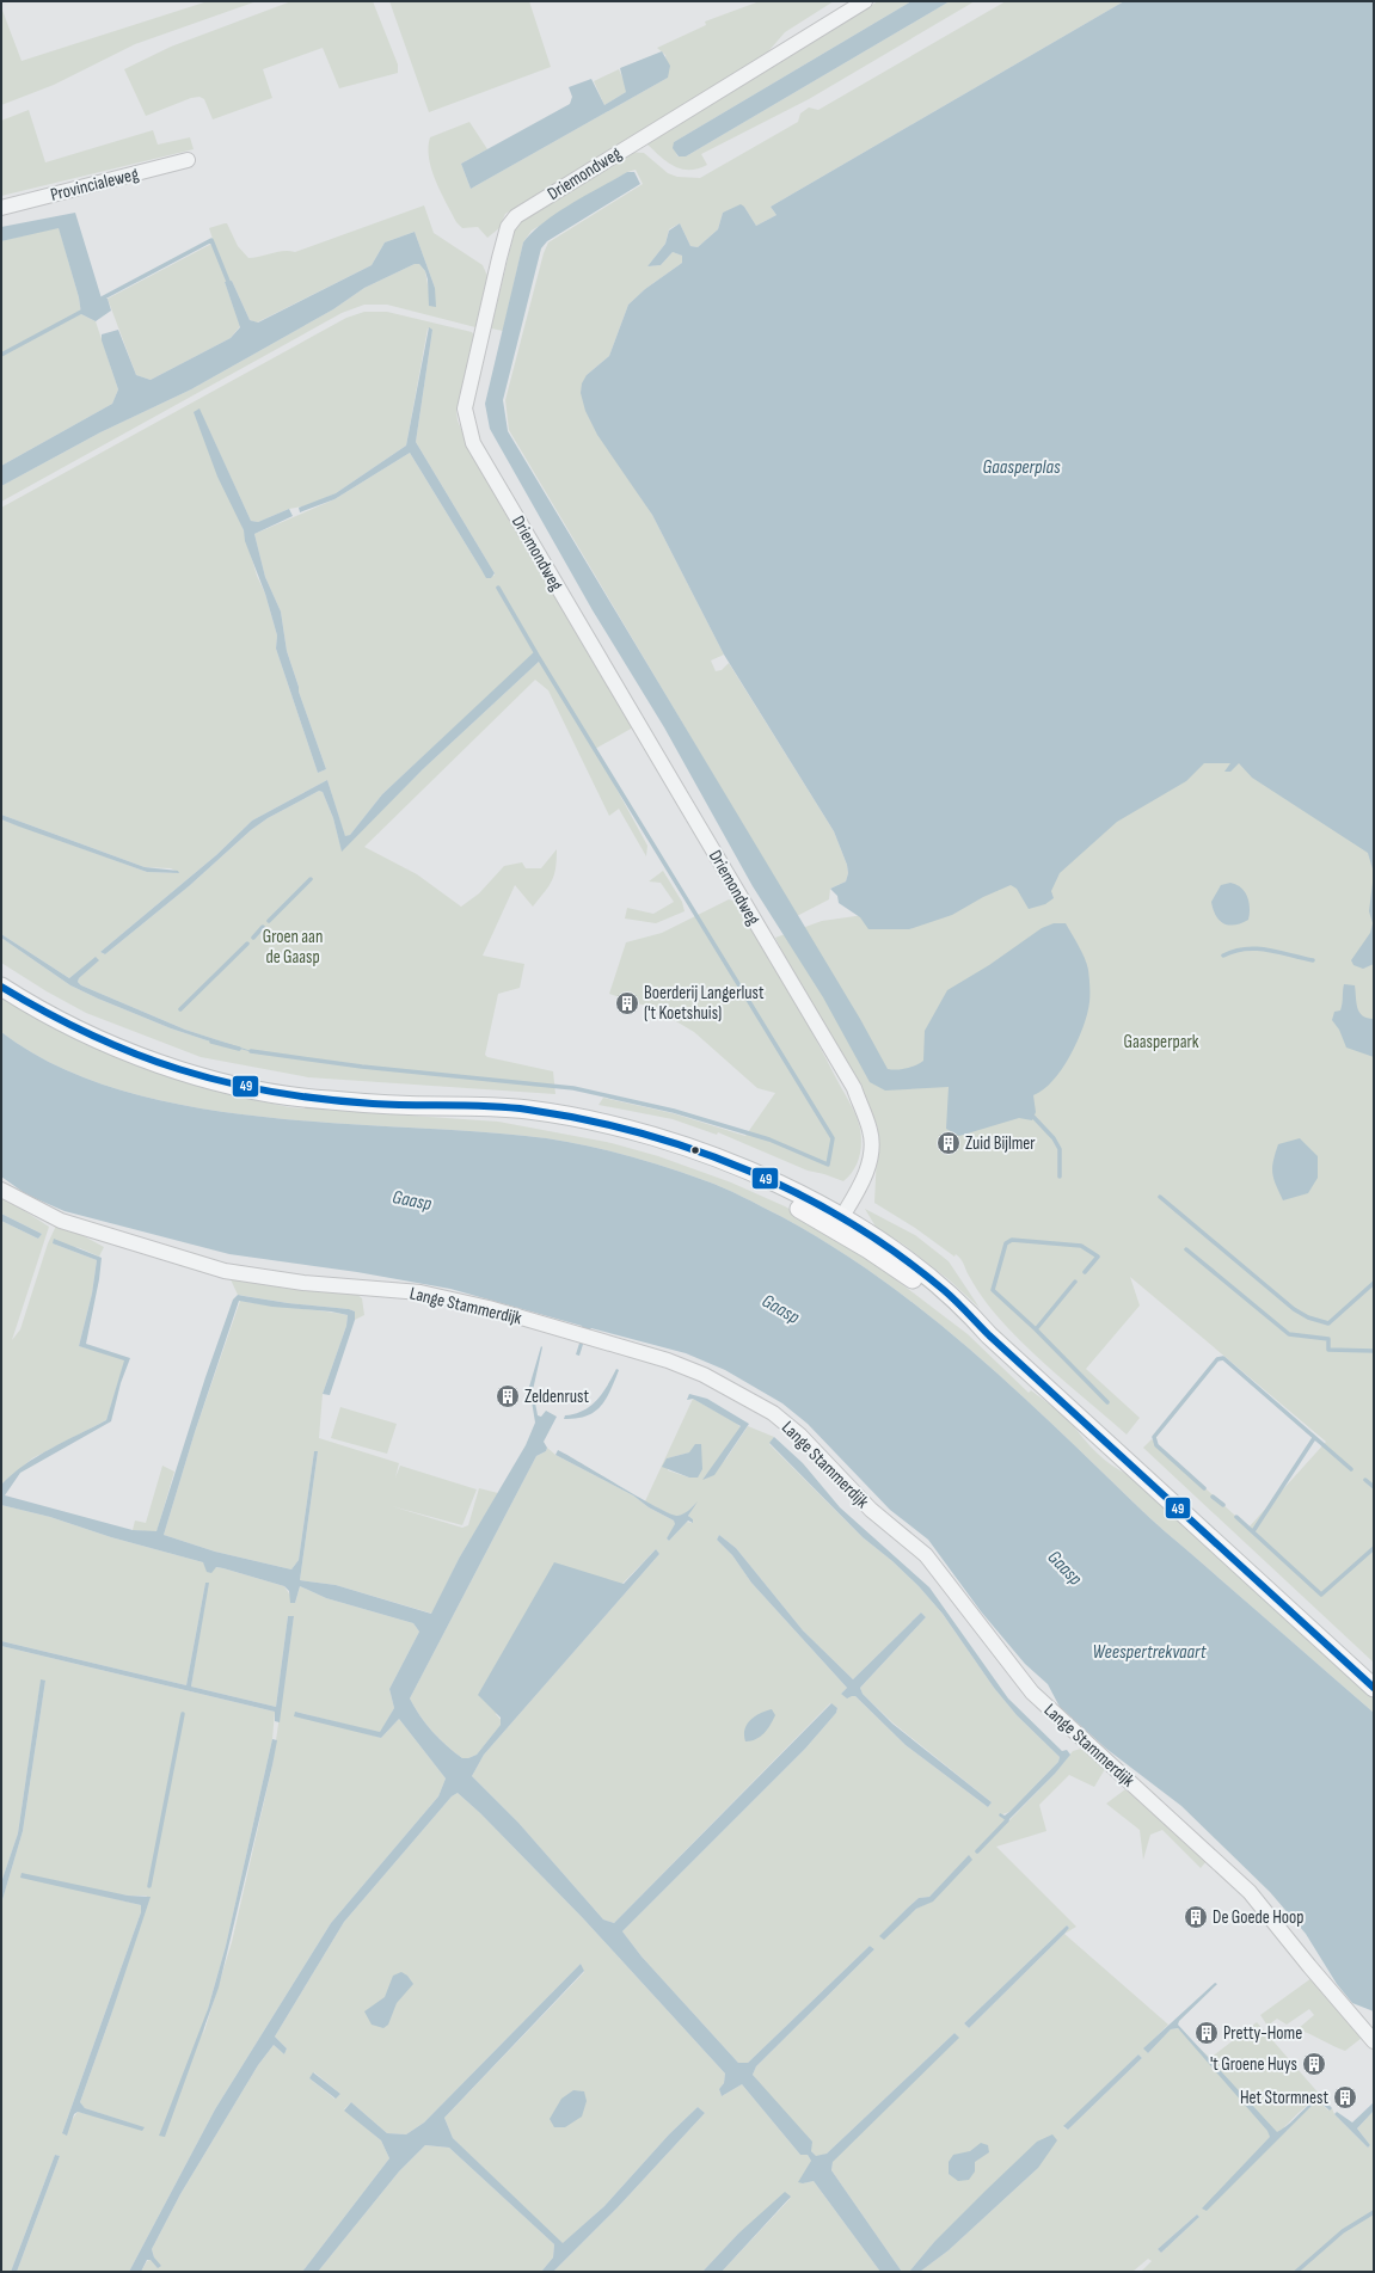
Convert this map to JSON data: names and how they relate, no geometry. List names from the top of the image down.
{
  "streets": {
    "street": ["Driemondweg", "Provincialeweg", "Lange Stammerdijk"]
  },
  "water": ["Gaasperplas", "Gaasp", "Weespertrekvaart"],
  "parks": ["Groen aan de Gaasp", "Gaasperpark"],
  "places": {
    "building": [
      "Boerderij Langerlust ('t Koetshuis)",
      "Zuid Bijlmer",
      "Zeldenrust",
      "De Goede Hoop",
      "Pretty-Home",
      "'t Groene Huys",
      "Het Stormnest"
    ]
  },
  "lines": ["transit line 49"]
}
